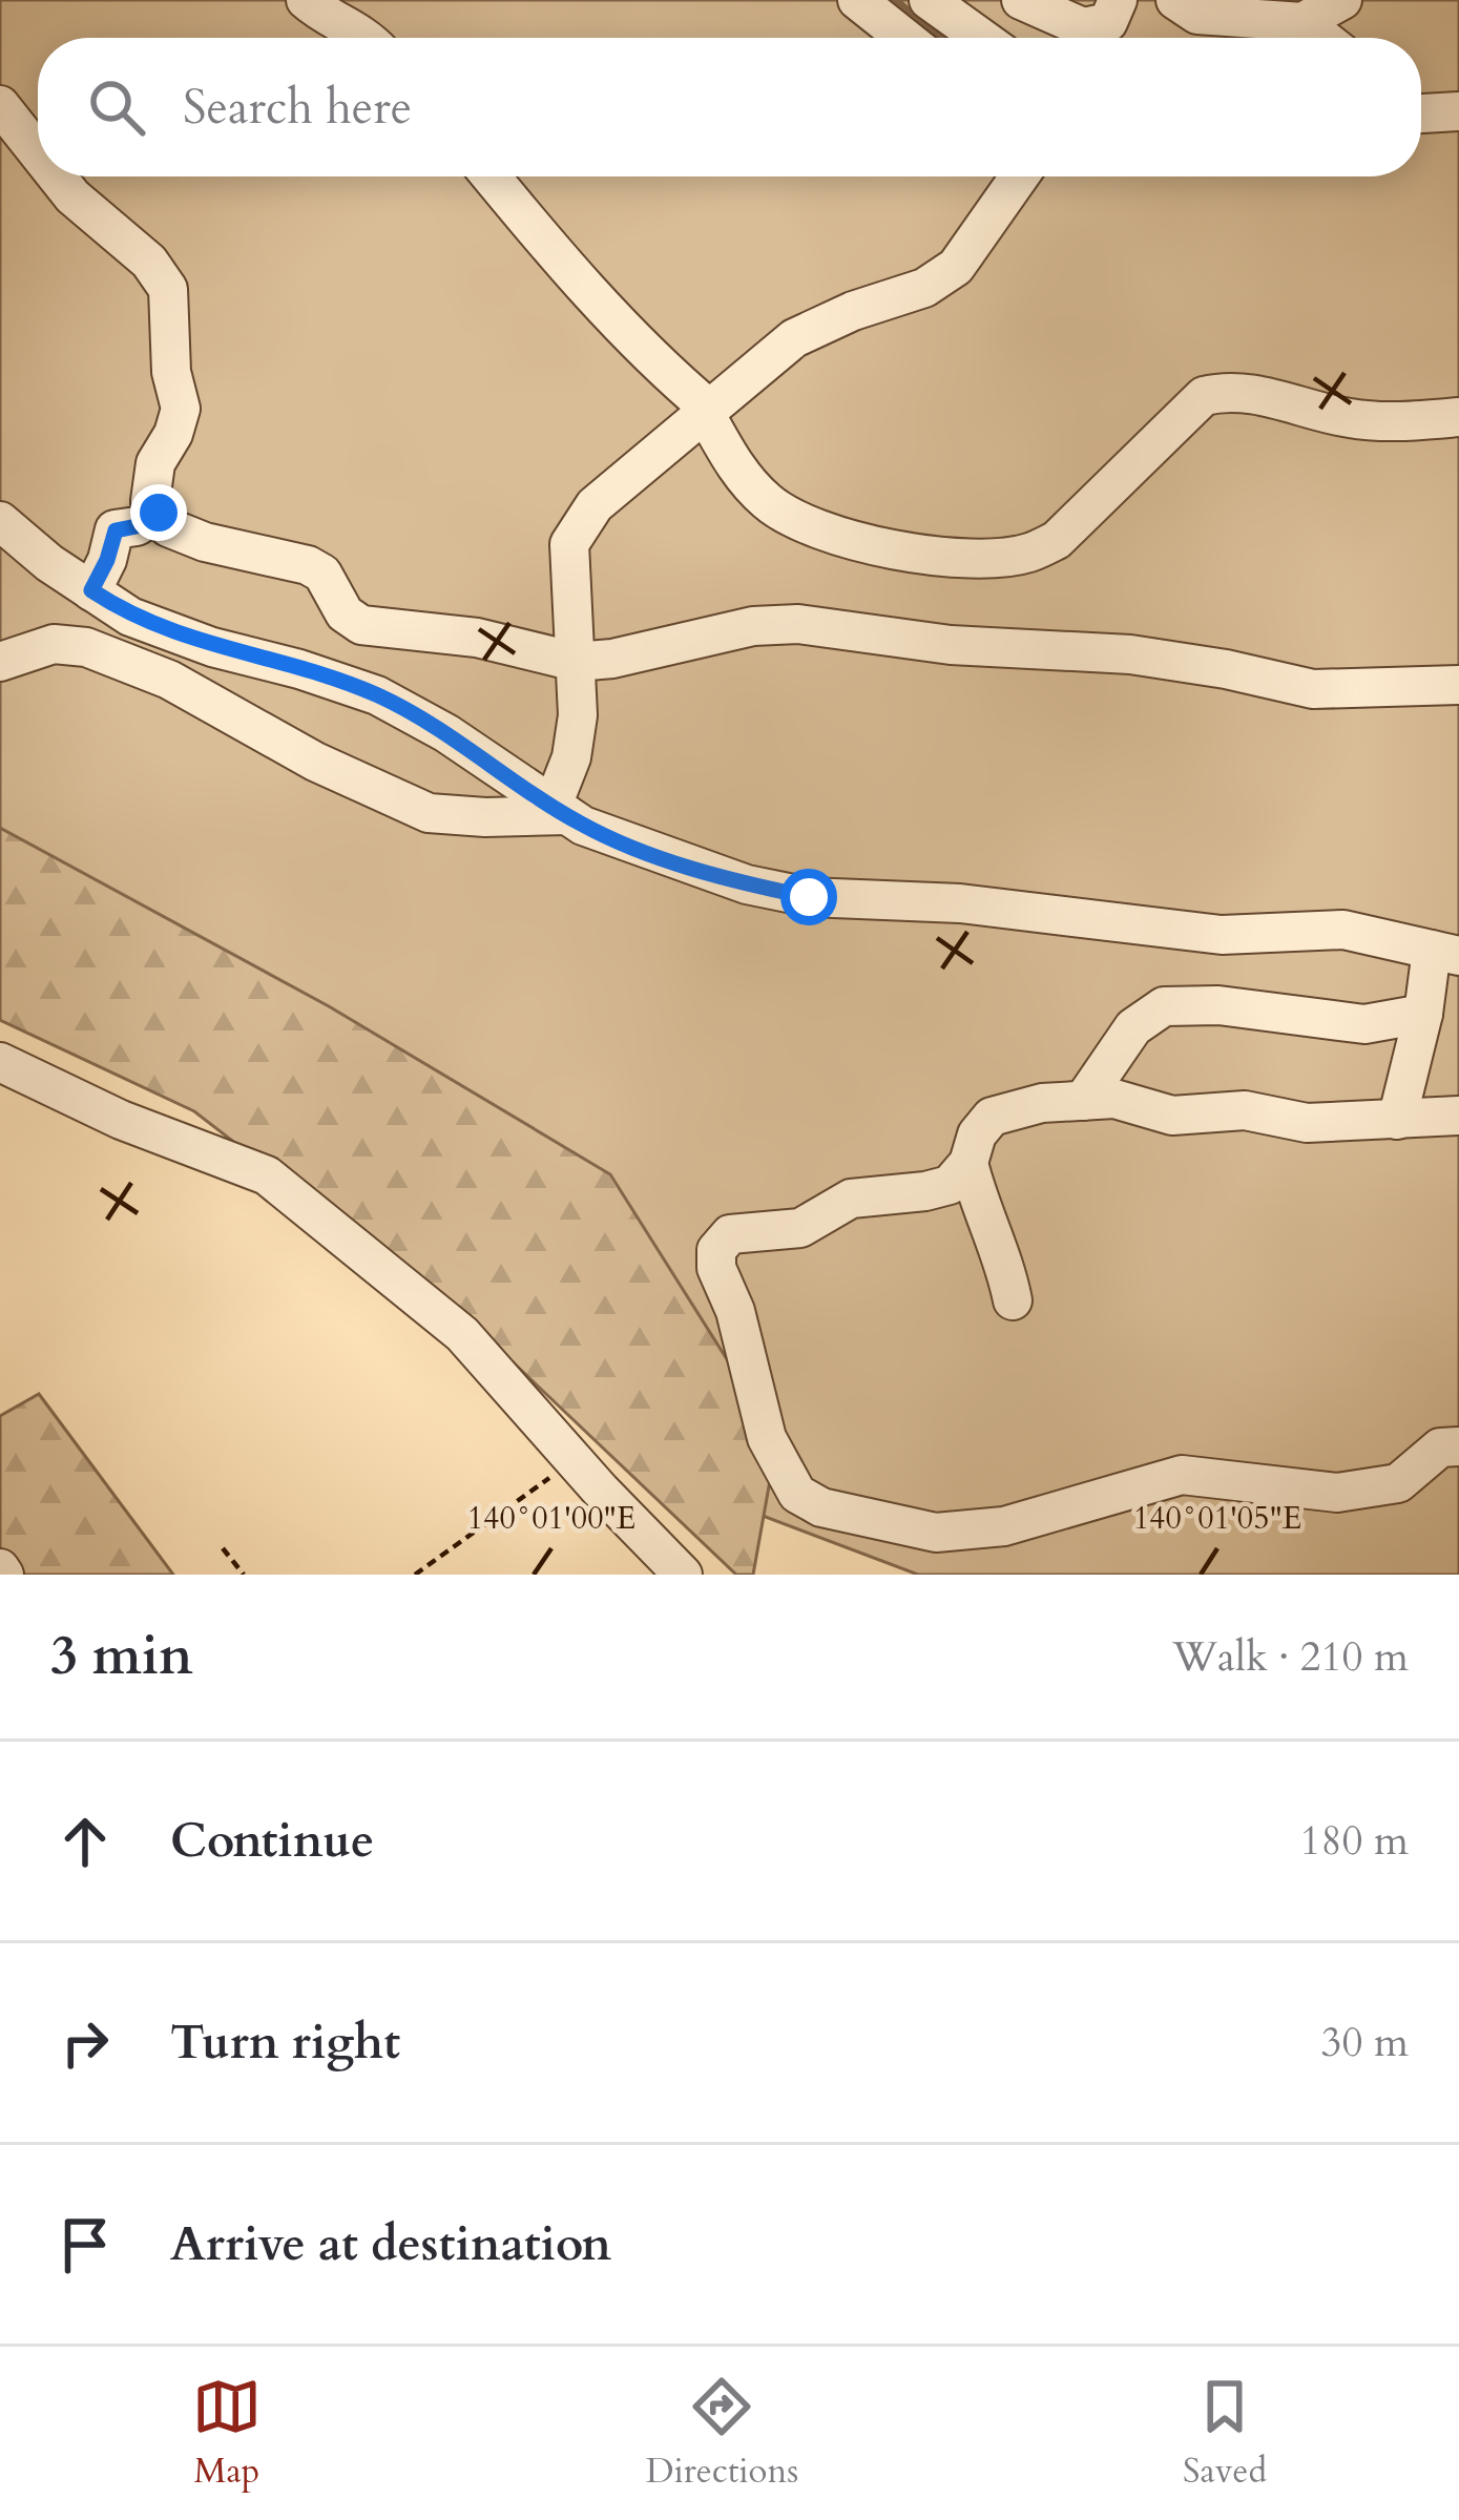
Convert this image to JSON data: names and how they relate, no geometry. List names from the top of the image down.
{
  "page": {
    "search": "Search here",
    "heading": ["3 min", "Walk · 210 m"],
    "list": [
      ["Continue", "180 m"],
      ["Turn right", "30 m"],
      "Arrive at destination"
    ],
    "nav": ["Map", "Directions", "Saved"]
  },
  "coordinates": ["140°01'00\"E", "140°01'05\"E"]
}
